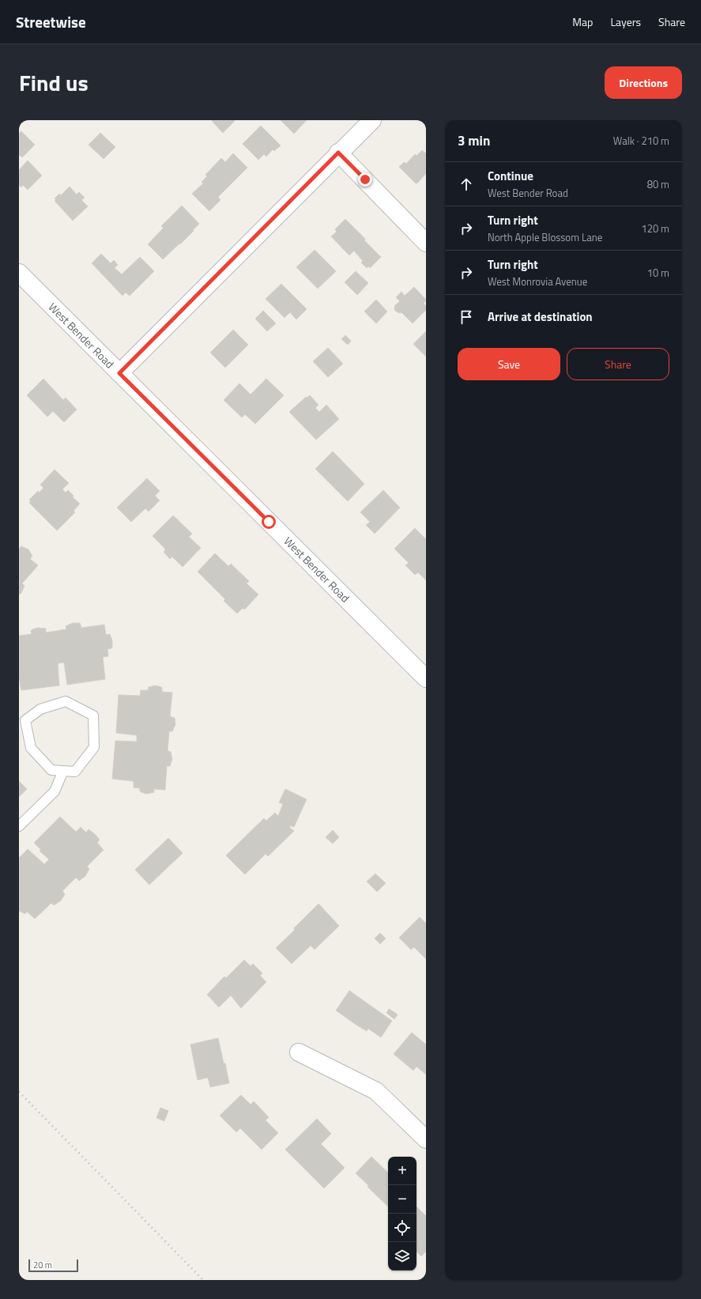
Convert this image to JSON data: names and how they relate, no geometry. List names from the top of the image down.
{
  "streets": {
    "street": ["West Bender Road"]
  },
  "scale_bar": "20 m",
  "page": {
    "header": "Streetwise",
    "nav": ["Map", "Layers", "Share"],
    "title": "Find us",
    "buttons": [
      "Directions",
      ["Save", "Share"]
    ],
    "heading": ["3 min", "Walk · 210 m"],
    "list": [
      ["Continue", "West Bender Road", "80 m"],
      ["Turn right", "North Apple Blossom Lane", "120 m"],
      ["Turn right", "West Monrovia Avenue", "10 m"],
      "Arrive at destination"
    ],
    "map_buttons": ["+", "−"],
    "scale": "20 m"
  }
}
